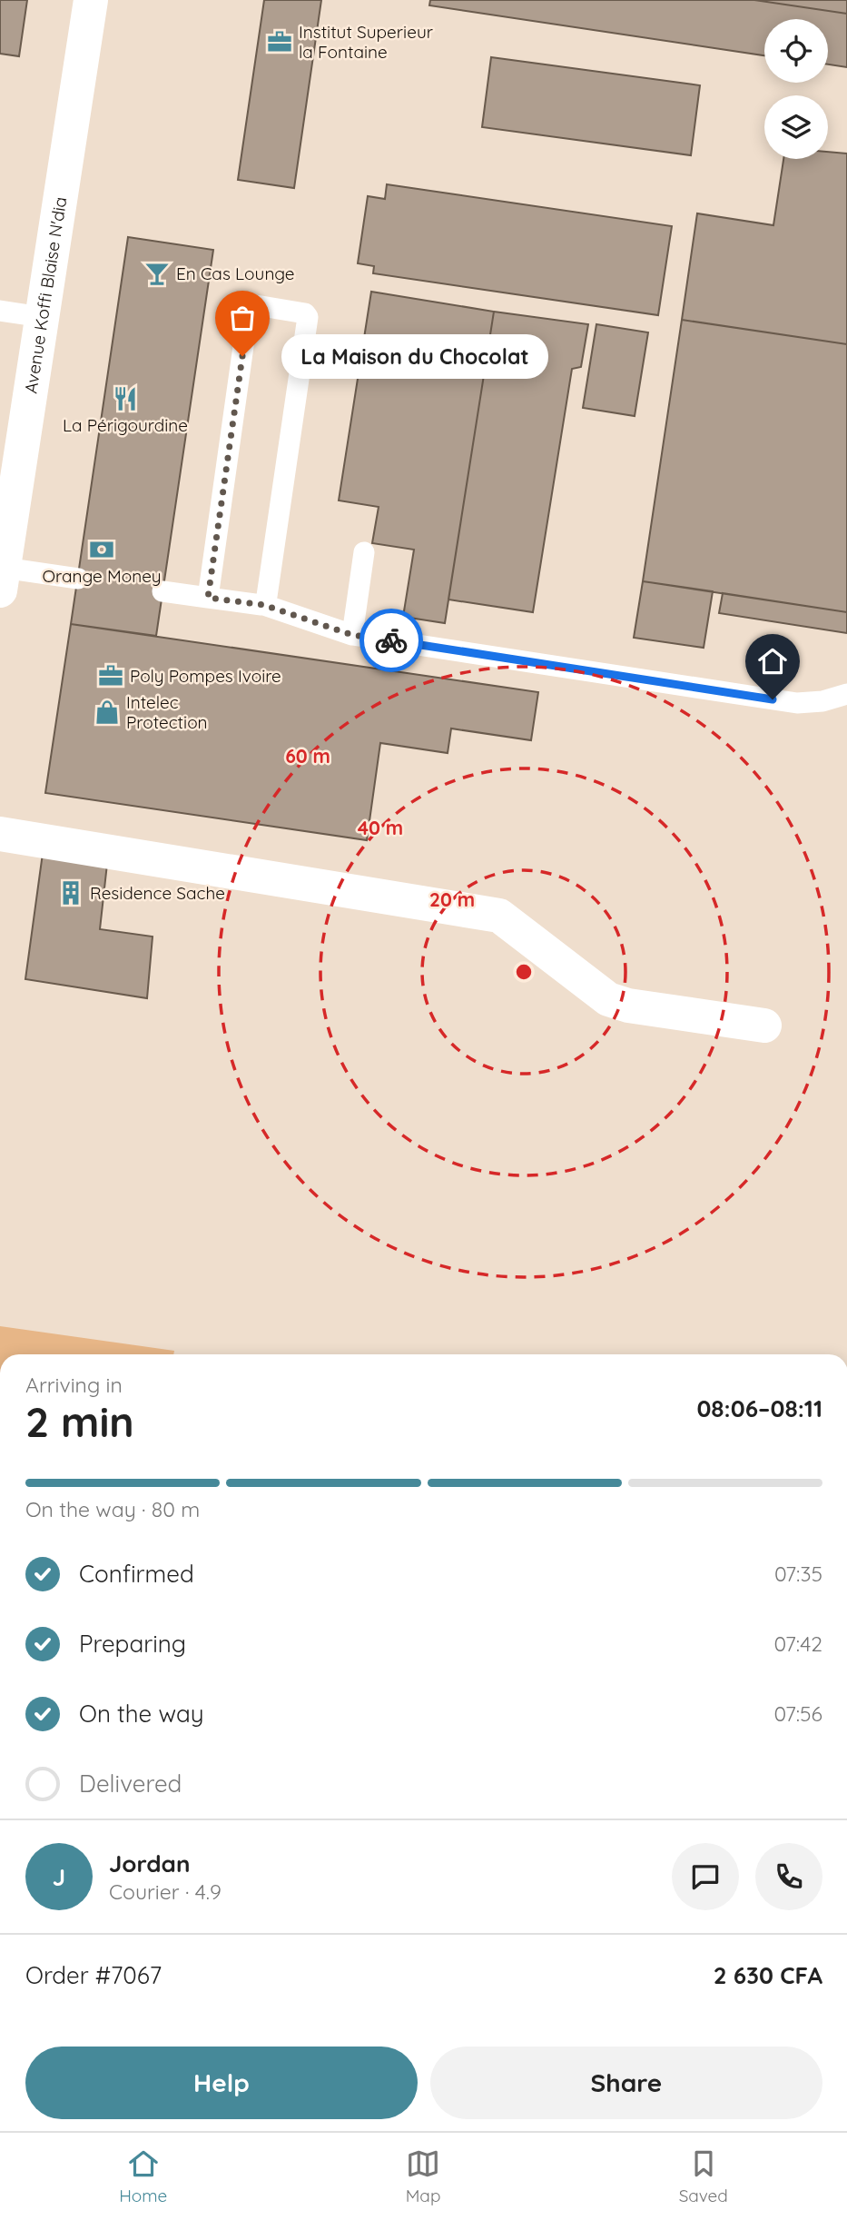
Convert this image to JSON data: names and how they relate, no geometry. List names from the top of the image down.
{
  "streets": {
    "street": ["Avenue Koffi Blaise N'dia"]
  },
  "places": {
    "office": ["Institut Superieur la Fontaine", "Poly Pompes Ivoire"],
    "bar": ["En Cas Lounge"],
    "other": ["La Maison du Chocolat"],
    "restaurant": ["La Périgourdine"],
    "bank": ["Orange Money"],
    "shop": ["Intelec Protection"],
    "building": ["Residence Sache"]
  },
  "page": {
    "bubble": "La Maison du Chocolat",
    "heading": ["2 min", "Arriving in", "08:06–08:11"],
    "panel": [
      "Jordan",
      "Courier · 4.9",
      "Order #7067",
      "2 630 CFA"
    ],
    "bar": "On the way · 80 m",
    "list": [
      ["Confirmed", "07:35"],
      ["Preparing", "07:42"],
      ["On the way", "07:56"],
      "Delivered"
    ],
    "round": "J",
    "buttons": ["Help", "Share"],
    "tabs": ["Home", "Map", "Saved"]
  },
  "rings": ["60 m", "40 m", "20 m"]
}
